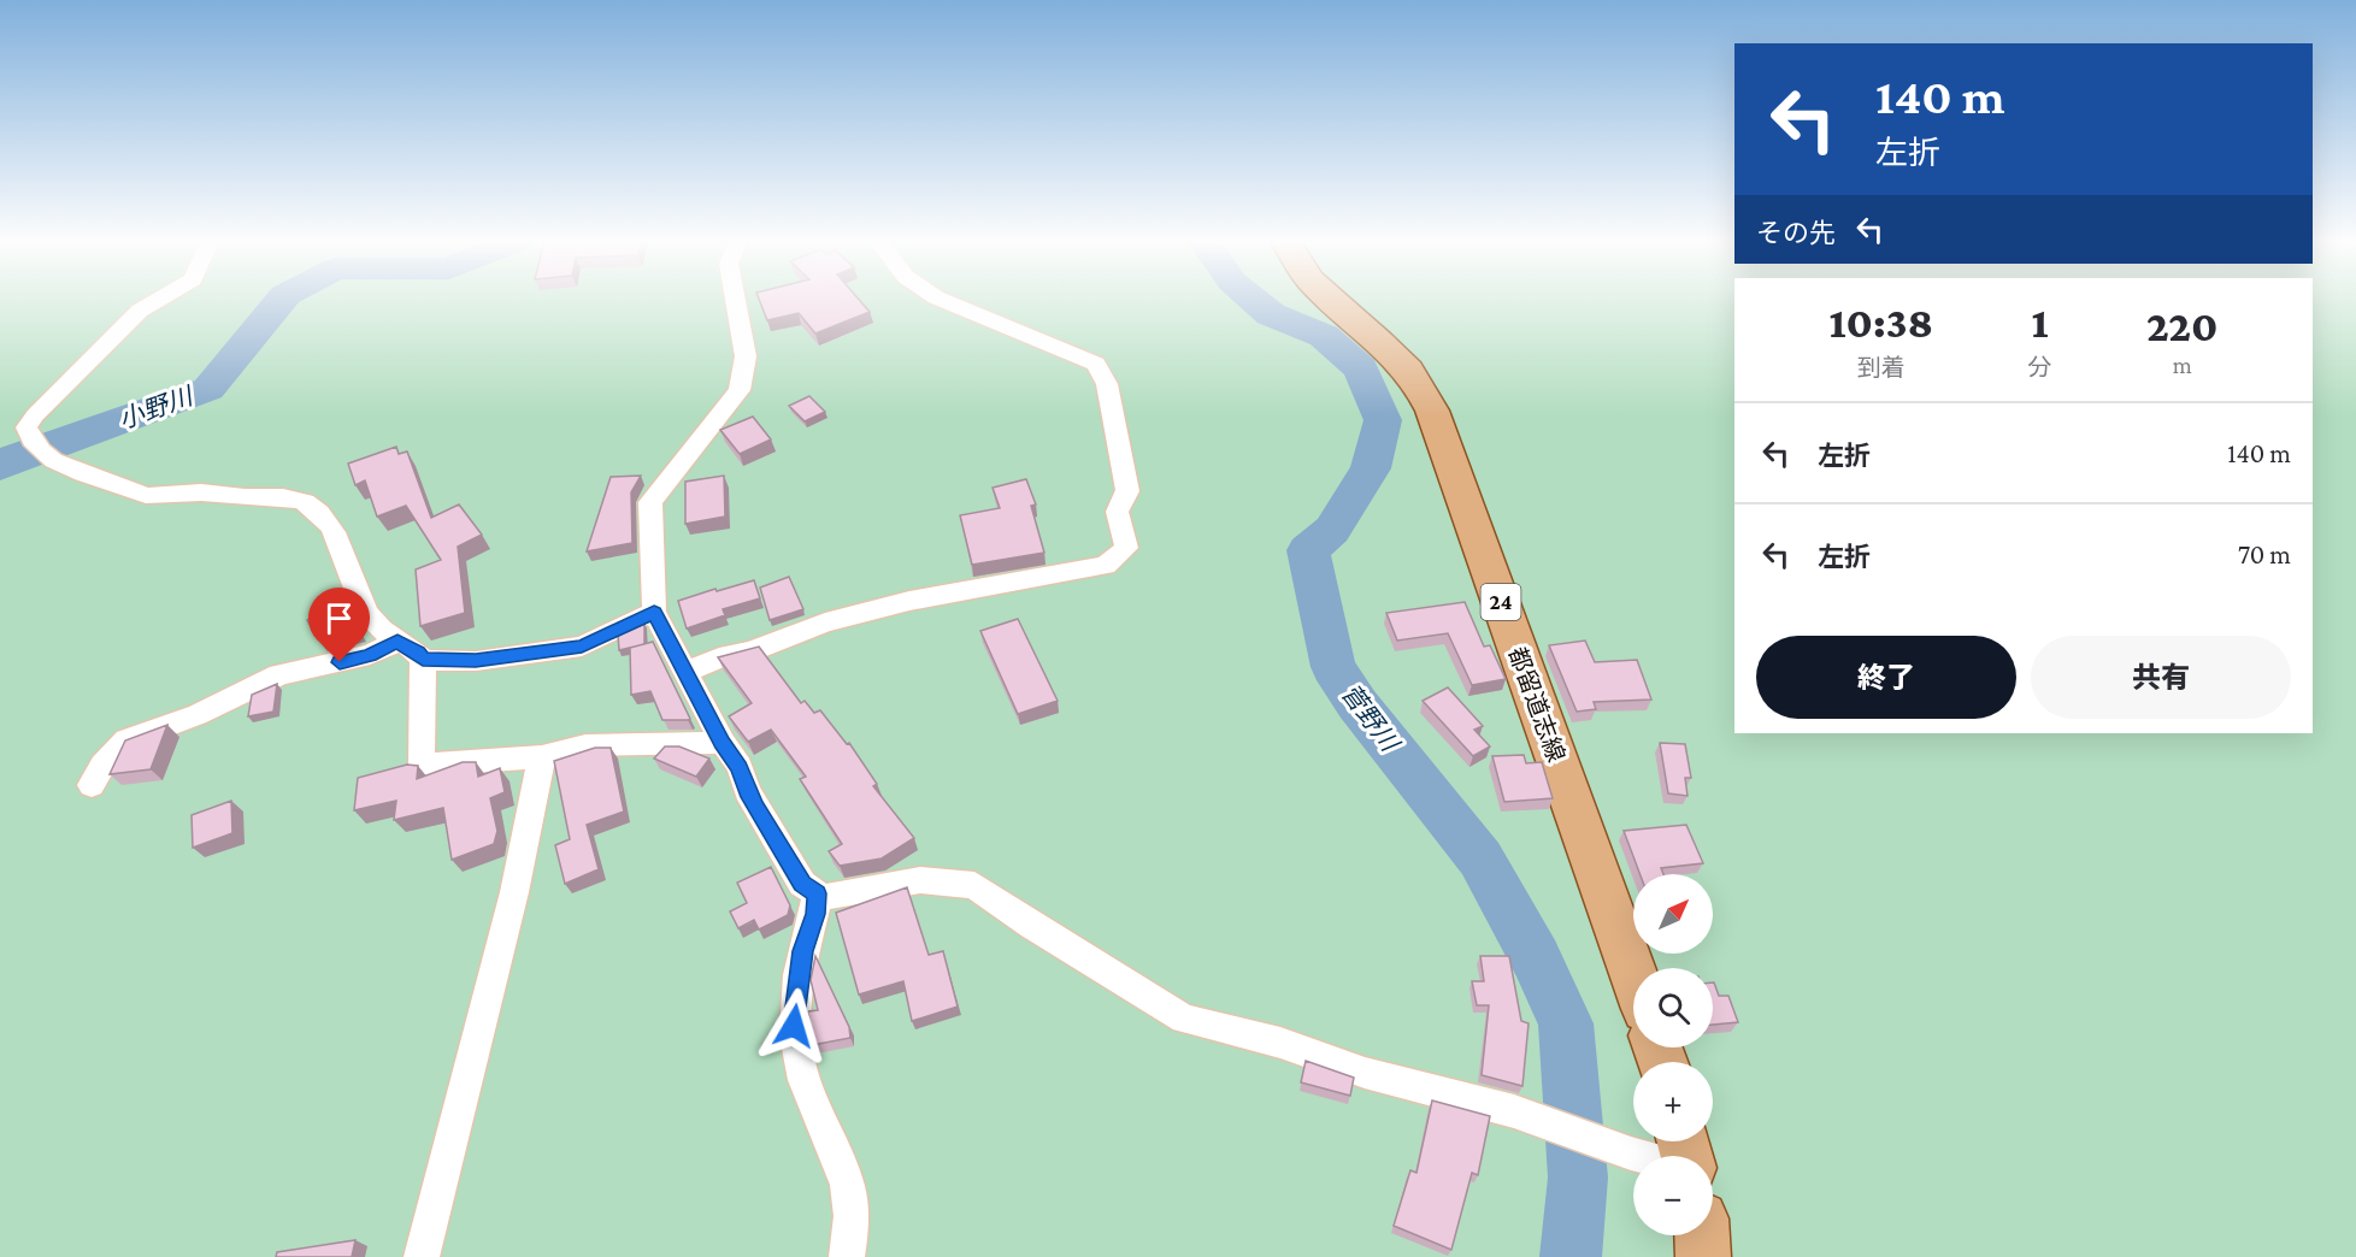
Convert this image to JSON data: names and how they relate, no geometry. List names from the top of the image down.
{
  "streets": {
    "main road": ["24", "都留道志線"]
  },
  "water": ["小野川", "菅野川"],
  "north": "top right",
  "page": {
    "turn": ["140 m", "左折"],
    "then": "その先",
    "eta": [
      "10:38",
      "到着",
      "1",
      "分",
      "220",
      "m"
    ],
    "list": [
      {
        "name": "左折",
        "value": "140 m"
      },
      {
        "name": "左折",
        "value": "70 m"
      }
    ],
    "buttons": ["終了", "共有"],
    "map_buttons": ["+", "−"]
  }
}
